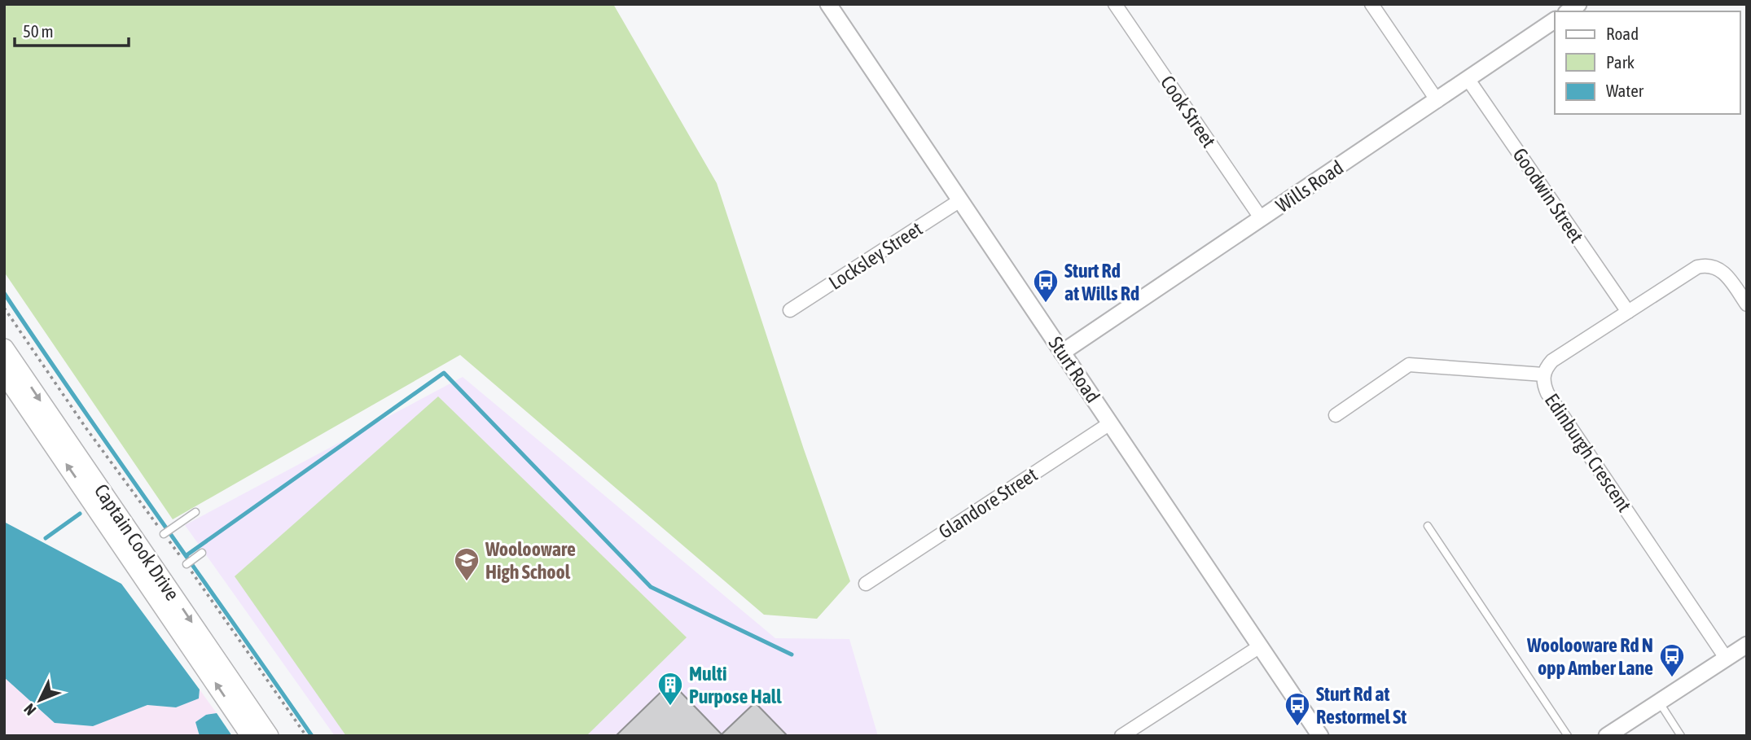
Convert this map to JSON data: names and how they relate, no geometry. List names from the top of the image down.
{
  "streets": {
    "main road": ["Captain Cook Drive"],
    "street": [
      "Cook Street",
      "Wills Road",
      "Goodwin Street",
      "Locksley Street",
      "Sturt Road",
      "Edinburgh Crescent",
      "Glandore Street"
    ]
  },
  "crossings": [
    ["Cook Street", "Wills Road"],
    ["Wills Road", "Goodwin Street"],
    ["Wills Road", "Sturt Road"],
    ["Goodwin Street", "Edinburgh Crescent"],
    ["Locksley Street", "Sturt Road"],
    ["Sturt Road", "Glandore Street"]
  ],
  "places": {
    "bus stop": ["Sturt Rd at Wills Rd", "Woolooware Rd N opp Amber Lane", "Sturt Rd at Restormel St"],
    "school or university": ["Woolooware High School"],
    "building": ["Multi Purpose Hall"]
  },
  "legend": ["Road", "Park", "Water"],
  "scale_bar": "50 m",
  "north": "bottom left"
}
